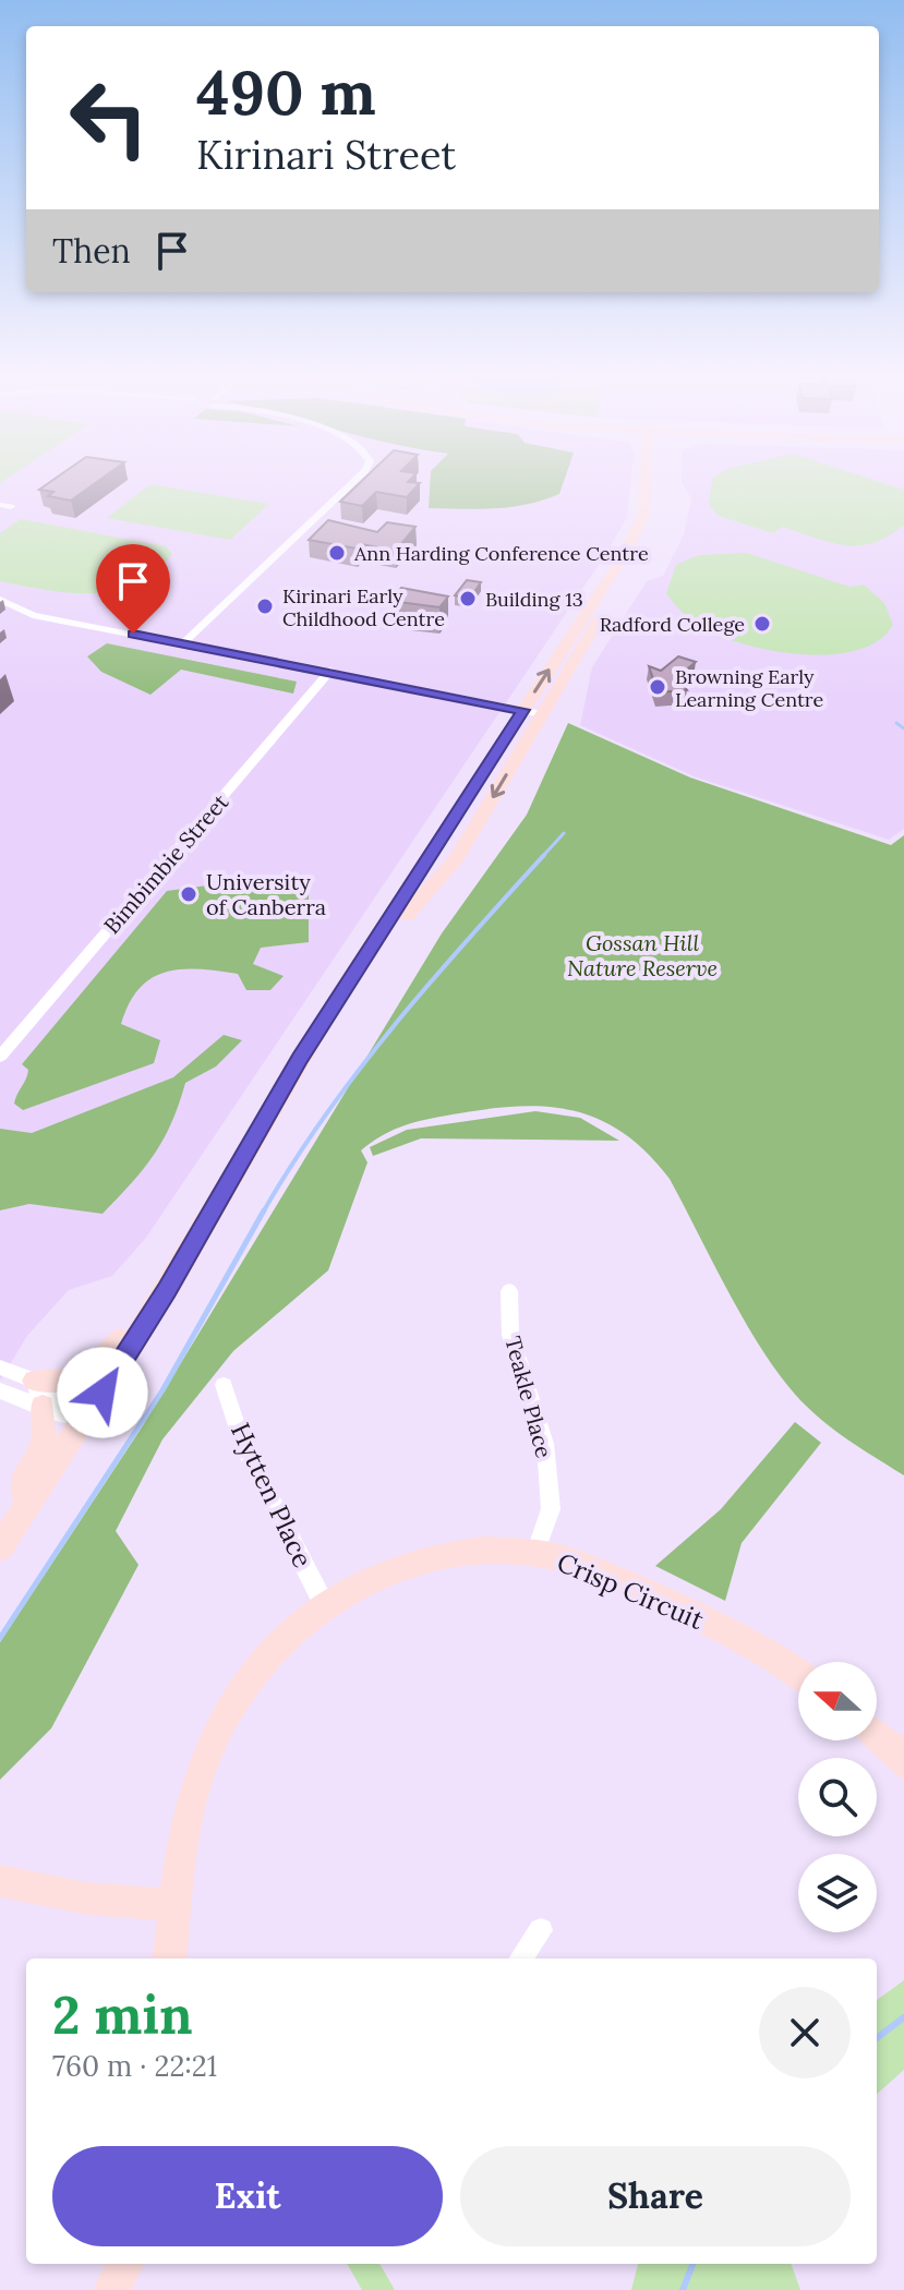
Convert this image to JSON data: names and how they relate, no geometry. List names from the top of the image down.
{
  "streets": {
    "street": [
      "Bimbimbie Street",
      "Teakle Place",
      "Hytten Place",
      "Crisp Circuit"
    ]
  },
  "crossings": [
    ["Teakle Place", "Crisp Circuit"],
    ["Hytten Place", "Crisp Circuit"]
  ],
  "parks": ["Gossan Hill Nature Reserve"],
  "places": [
    "Ann Harding Conference Centre",
    "Building 13",
    "Kirinari Early Childhood Centre",
    "Radford College",
    "Browning Early Learning Centre",
    "University of Canberra"
  ],
  "north": "left",
  "page": {
    "turn": ["490 m", "Kirinari Street"],
    "then": "Then",
    "heading": ["2 min", "760 m · 22:21"],
    "buttons": ["Exit", "Share"]
  }
}
